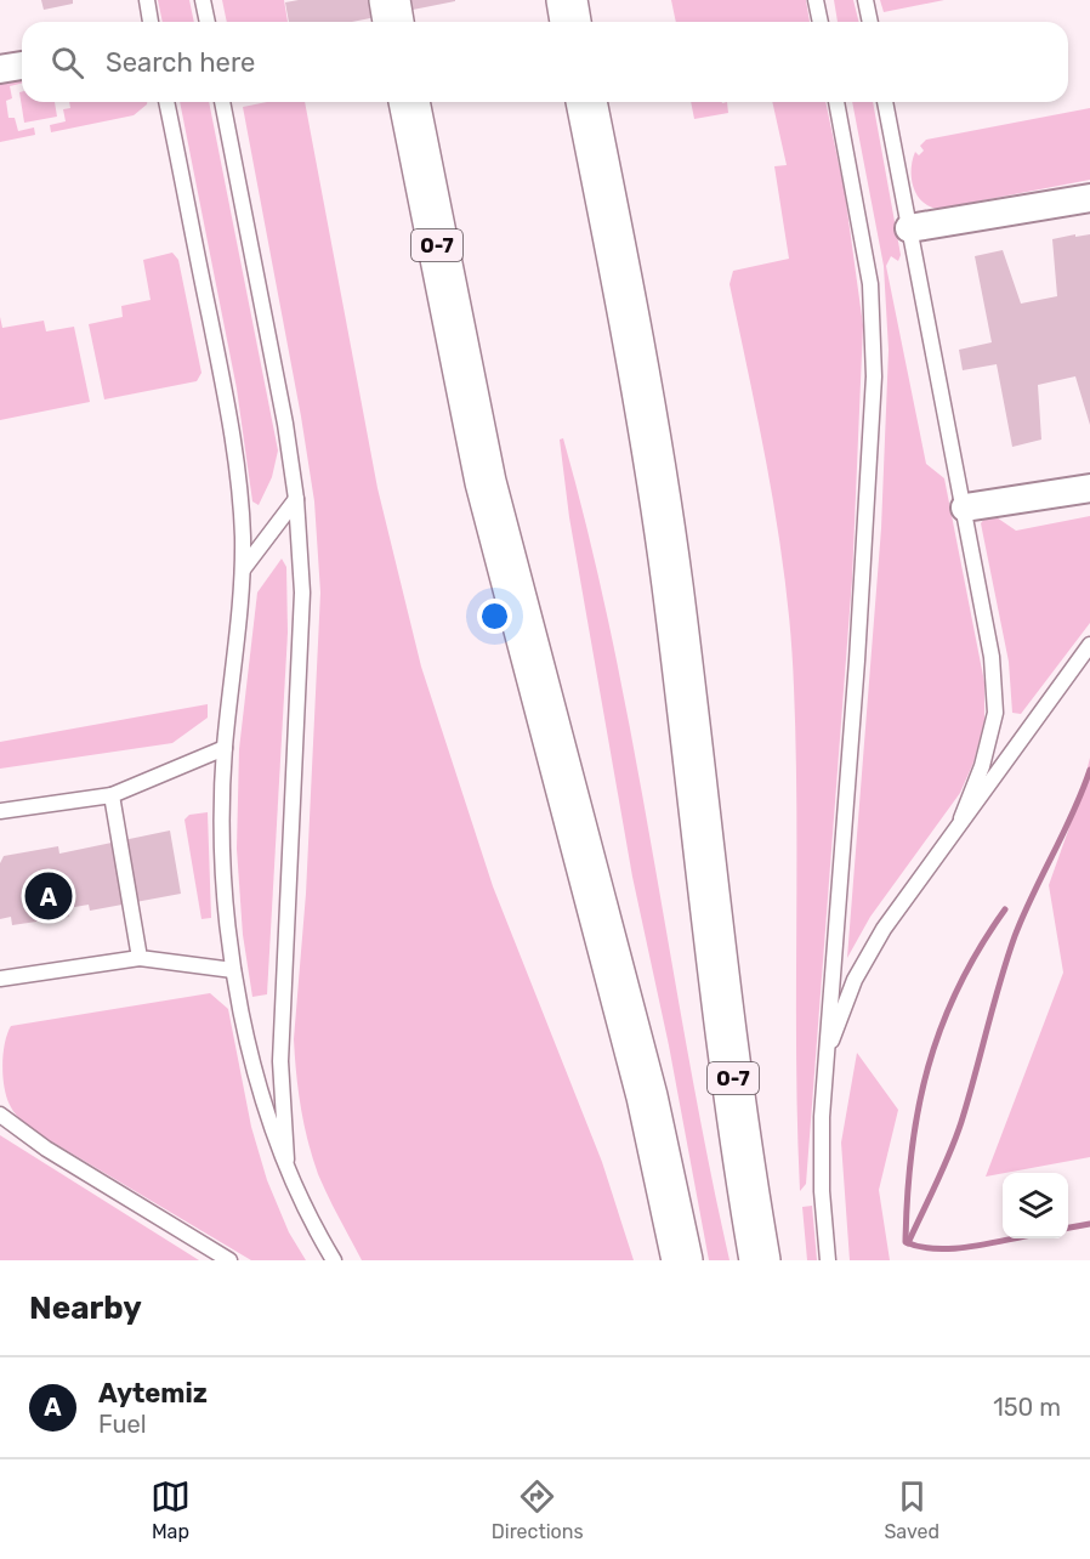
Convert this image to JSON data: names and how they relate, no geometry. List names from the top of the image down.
{
  "streets": {
    "highway": ["O-7"]
  },
  "page": {
    "search": "Search here",
    "pins": "A",
    "heading": "Nearby",
    "list": [
      {
        "mark": "A",
        "name": "Aytemiz",
        "note": "Fuel",
        "value": "150 m"
      }
    ],
    "nav": ["Map", "Directions", "Saved"]
  }
}
